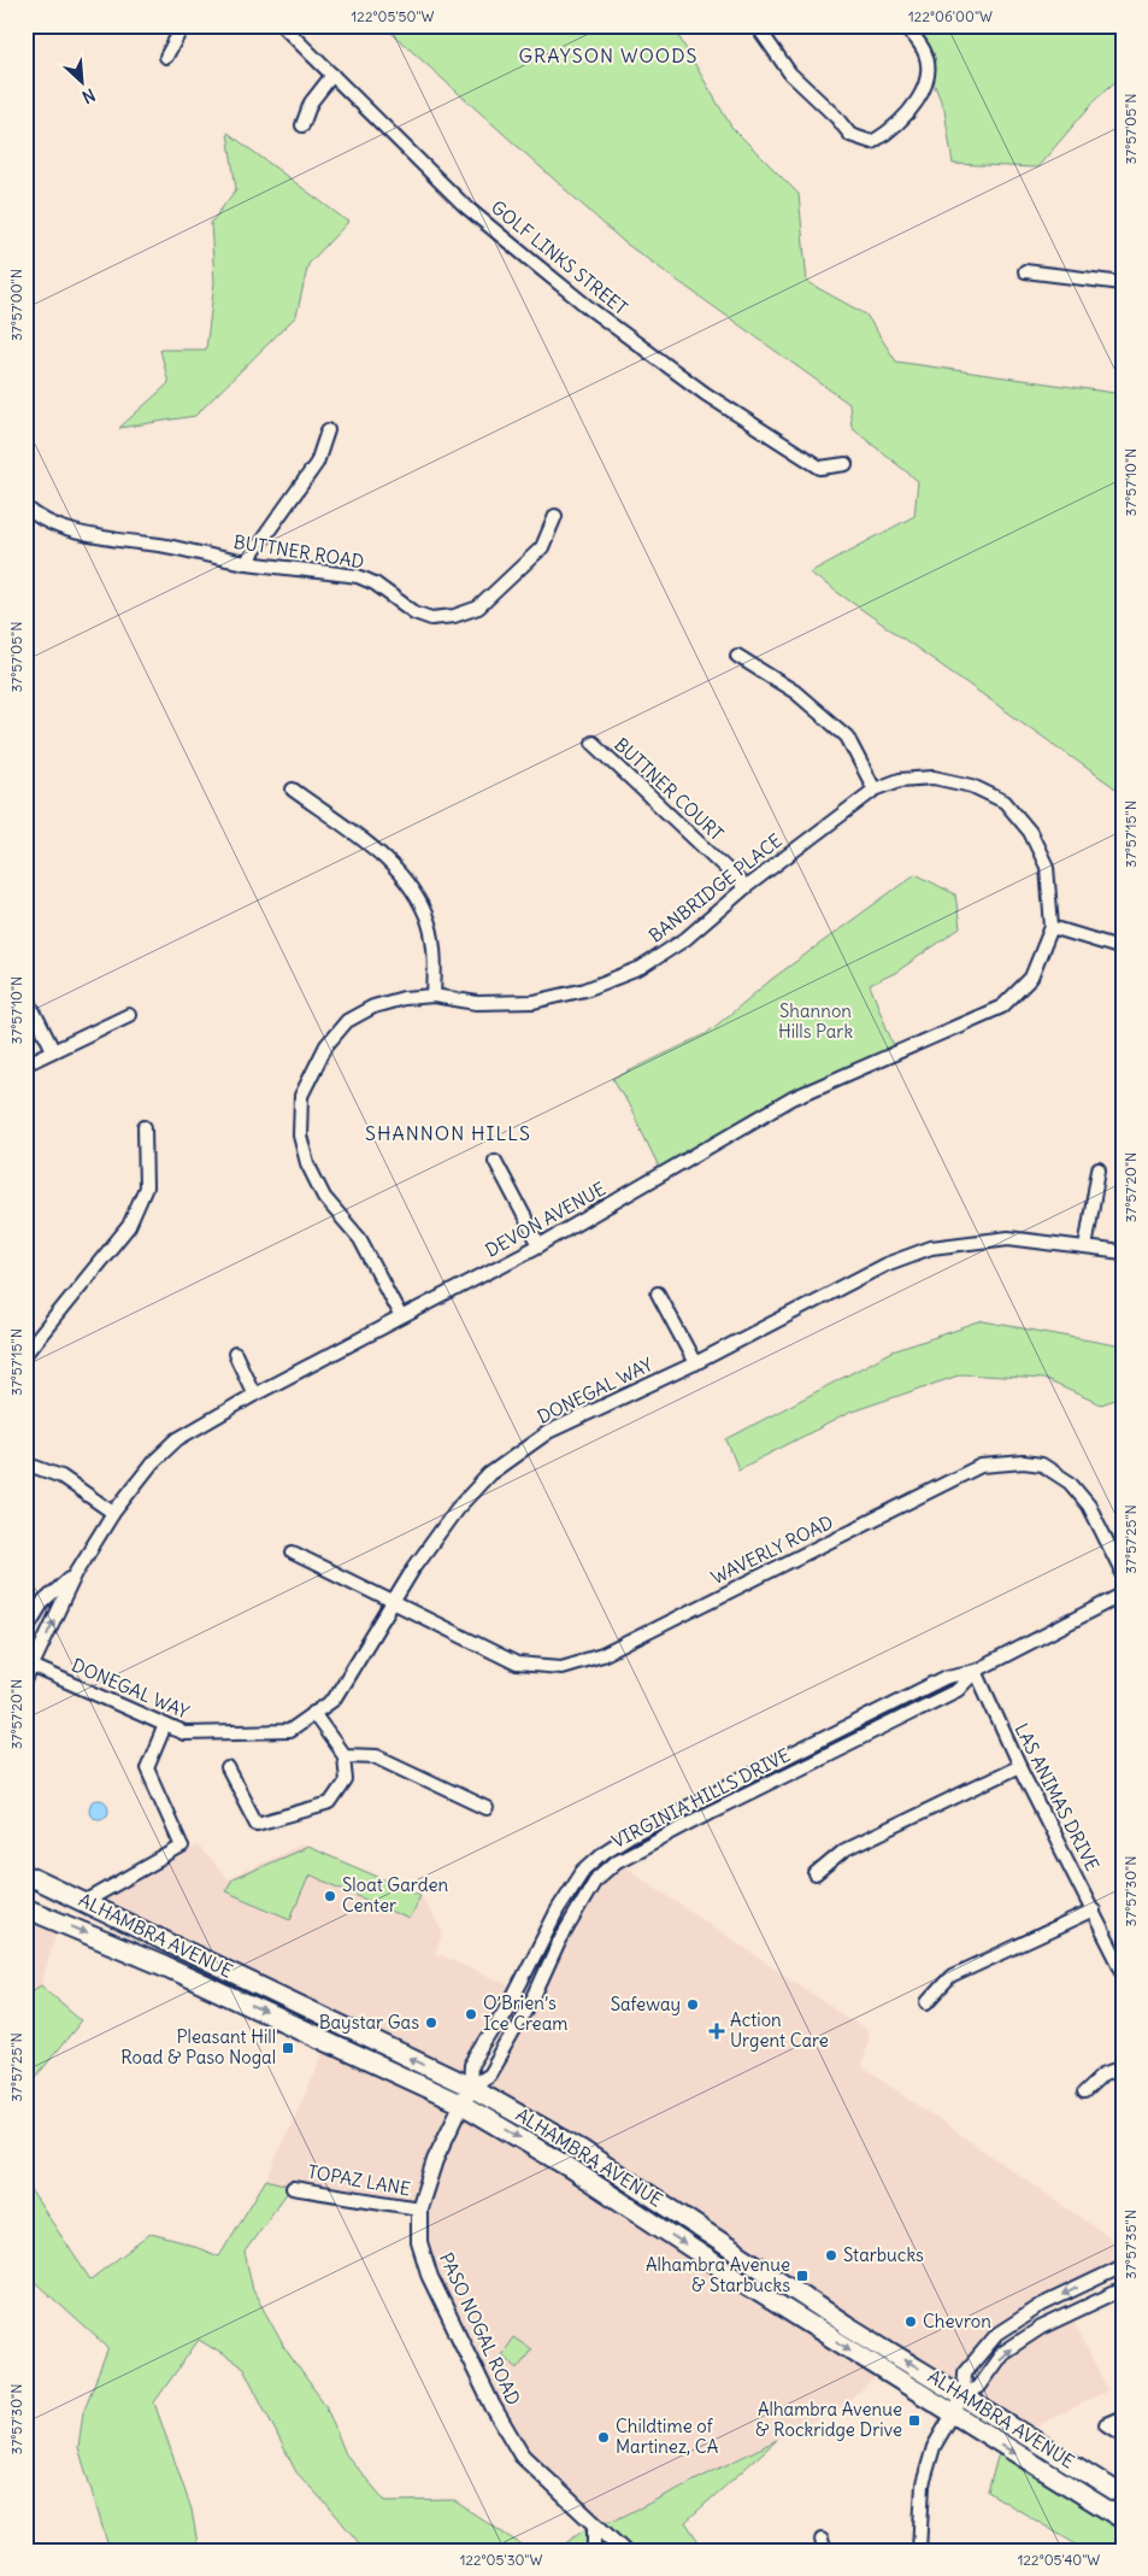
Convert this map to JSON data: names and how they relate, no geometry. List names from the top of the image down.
{
  "streets": {
    "main road": ["ALHAMBRA AVENUE"],
    "street": [
      "GOLF LINKS STREET",
      "BUTTNER ROAD",
      "BUTTNER COURT",
      "BANBRIDGE PLACE",
      "DEVON AVENUE",
      "DONEGAL WAY",
      "WAVERLY ROAD",
      "LAS ANIMAS DRIVE",
      "VIRGINIA HILLS DRIVE",
      "TOPAZ LANE",
      "PASO NOGAL ROAD"
    ]
  },
  "crossings": [
    ["BUTTNER COURT", "BANBRIDGE PLACE"],
    ["BANBRIDGE PLACE", "DEVON AVENUE"],
    ["DEVON AVENUE", "DONEGAL WAY"],
    ["DONEGAL WAY", "WAVERLY ROAD"],
    ["LAS ANIMAS DRIVE", "VIRGINIA HILLS DRIVE"],
    ["VIRGINIA HILLS DRIVE", "ALHAMBRA AVENUE"],
    ["VIRGINIA HILLS DRIVE", "PASO NOGAL ROAD"],
    ["ALHAMBRA AVENUE", "PASO NOGAL ROAD"],
    ["TOPAZ LANE", "PASO NOGAL ROAD"]
  ],
  "districts": ["GRAYSON WOODS", "SHANNON HILLS"],
  "parks": ["Shannon Hills Park"],
  "places": {
    "other": [
      "Sloat Garden Center",
      "Safeway",
      "O’Brien’s Ice Cream",
      "Baystar Gas",
      "Starbucks",
      "Chevron",
      "Childtime of Martinez, CA"
    ],
    "health": ["Action Urgent Care"],
    "transit": ["Pleasant Hill Road & Paso Nogal", "Alhambra Avenue & Starbucks", "Alhambra Avenue & Rockridge Drive"]
  },
  "north": "bottom right",
  "coordinates": [
    "122°05'50\"W",
    "122°06'00\"W",
    "37°57'05\"N",
    "37°57'00\"N",
    "37°57'10\"N",
    "37°57'15\"N",
    "37°57'20\"N",
    "37°57'25\"N",
    "37°57'30\"N",
    "37°57'35\"N",
    "122°05'30\"W",
    "122°05'40\"W"
  ]
}
